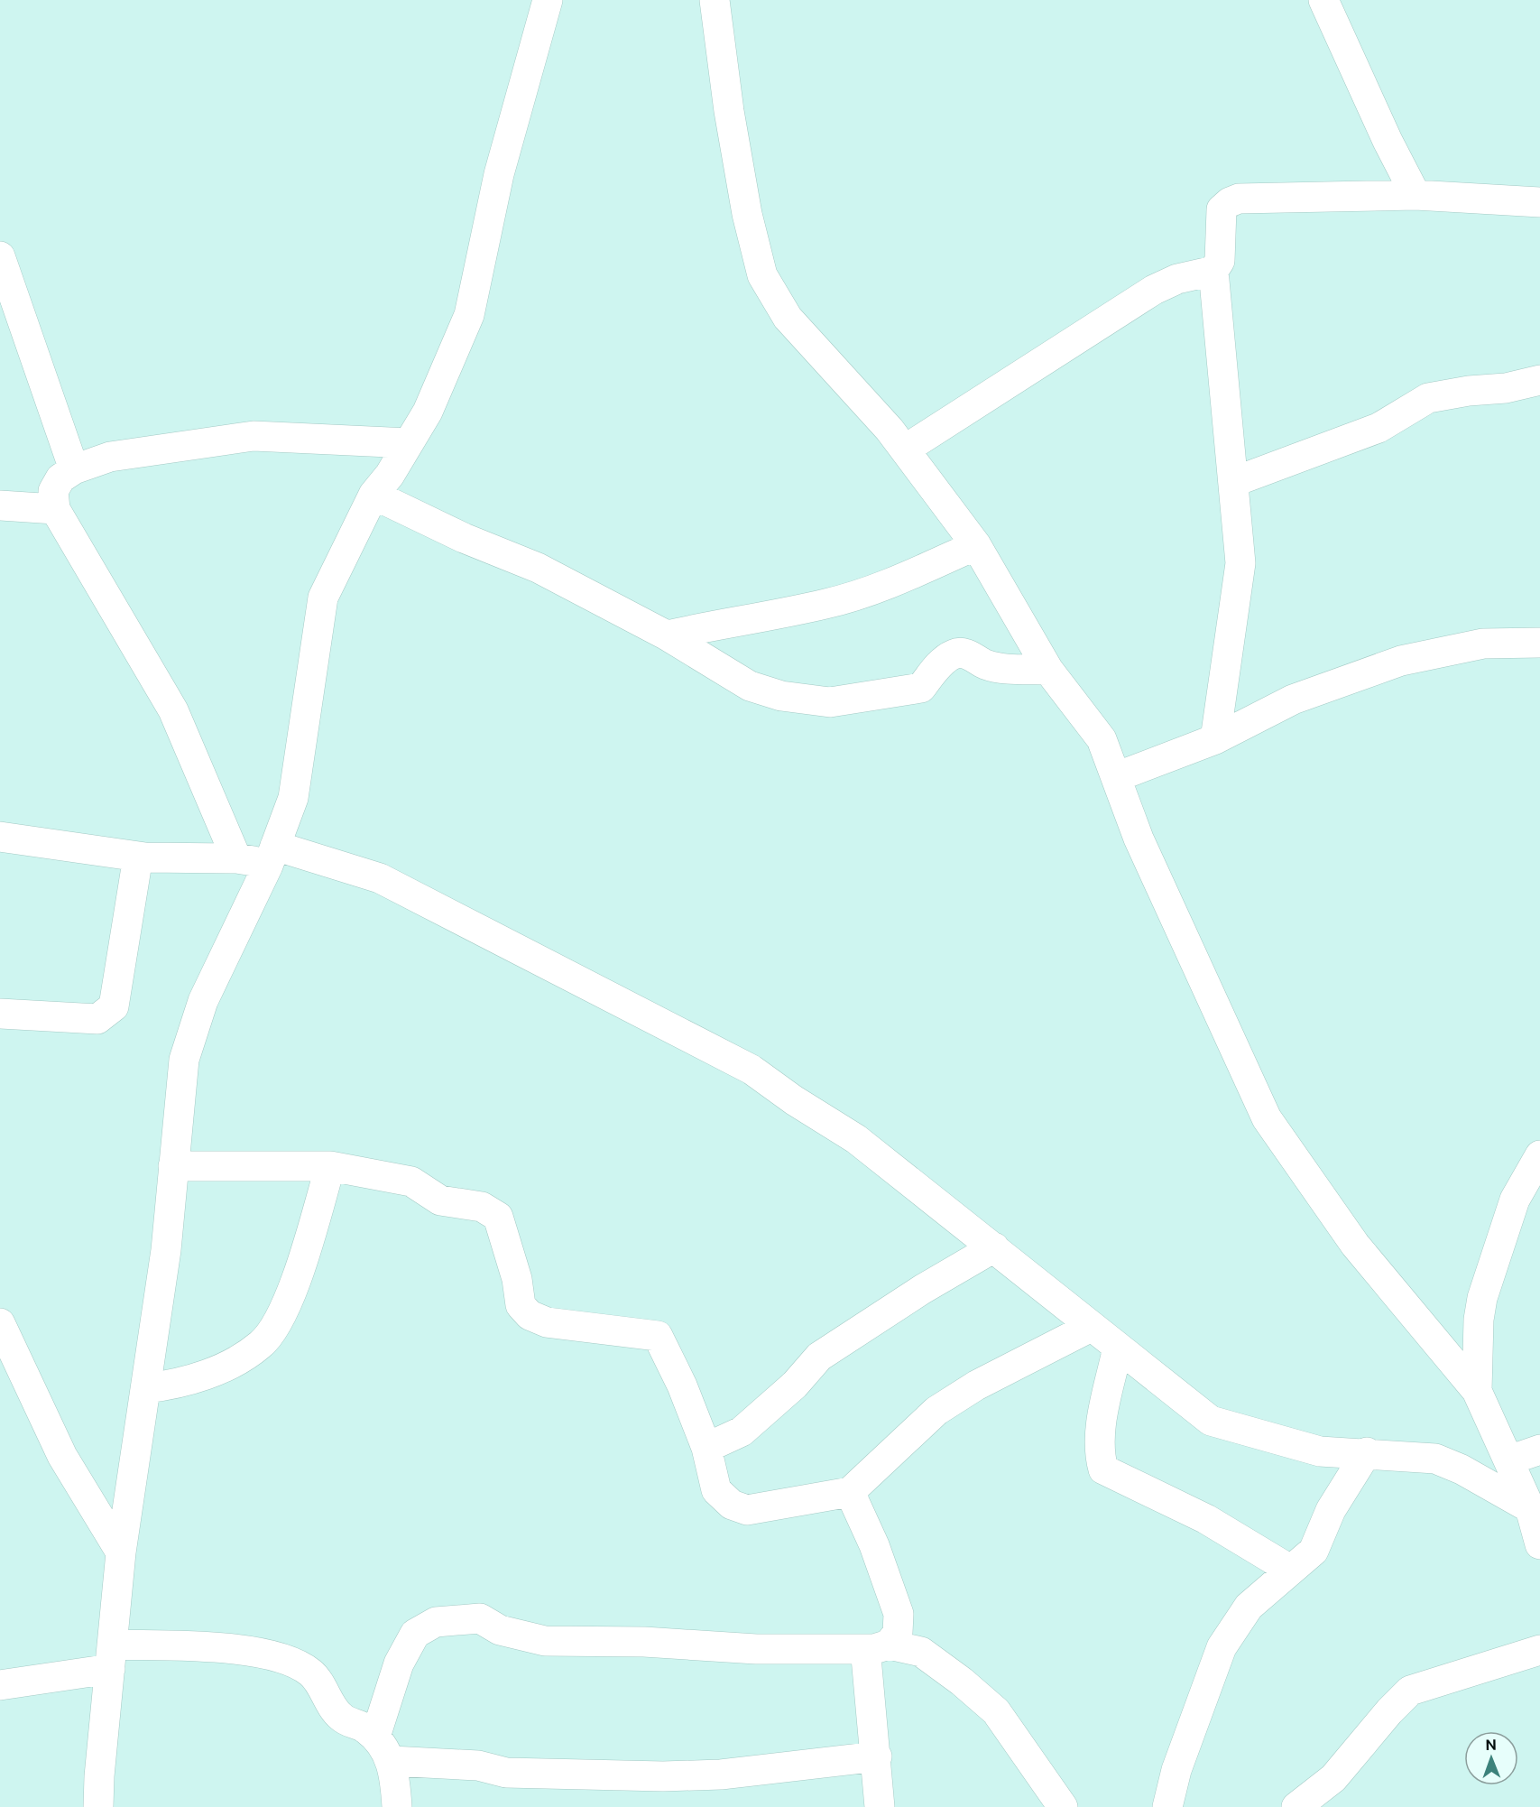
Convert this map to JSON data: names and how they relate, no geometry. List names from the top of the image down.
{
  "north": "top"
}
